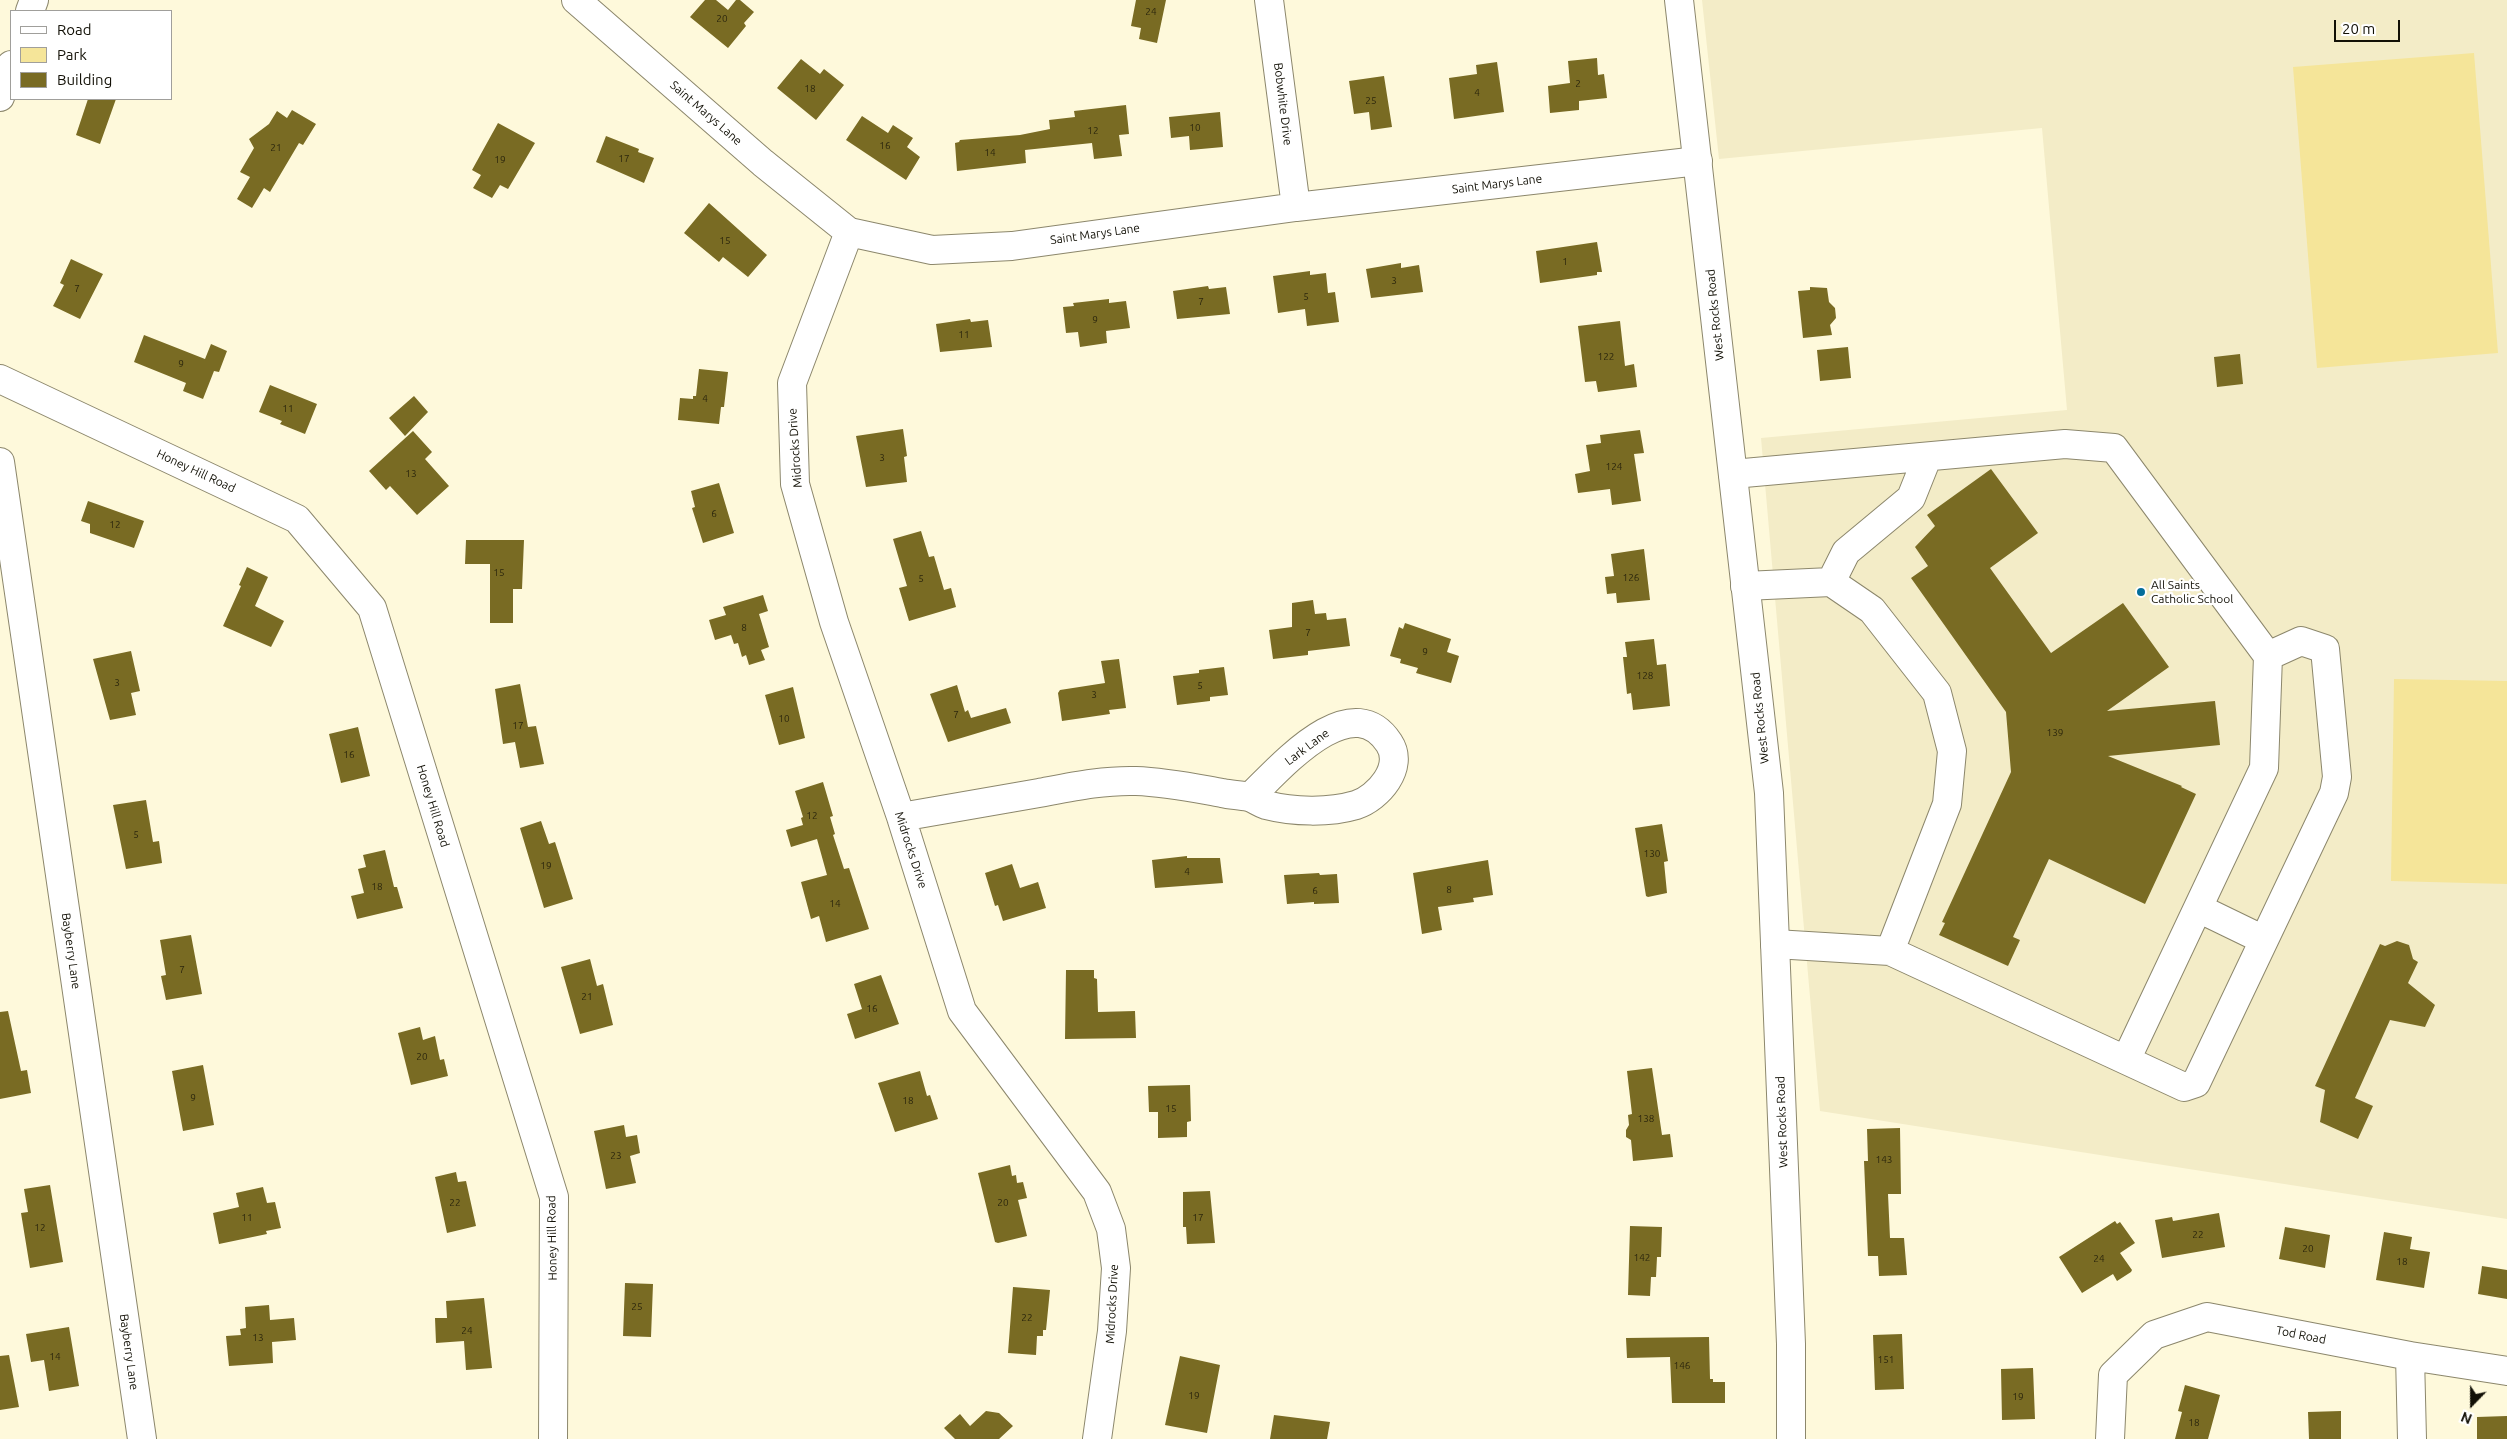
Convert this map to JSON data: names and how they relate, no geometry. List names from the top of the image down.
{
  "streets": {
    "street": [
      "Bobwhite Drive",
      "Saint Marys Lane",
      "West Rocks Road",
      "Midrocks Drive",
      "Honey Hill Road",
      "Lark Lane",
      "Bayberry Lane",
      "Tod Road"
    ]
  },
  "crossings": [
    ["Bobwhite Drive", "Saint Marys Lane"],
    ["Saint Marys Lane", "West Rocks Road"],
    ["Saint Marys Lane", "Midrocks Drive"],
    ["Midrocks Drive", "Lark Lane"]
  ],
  "places": ["All Saints Catholic School"],
  "house_numbers": [
    "24",
    "20",
    "2",
    "18",
    "4",
    "25",
    "10",
    "12",
    "16",
    "21",
    "14",
    "17",
    "19",
    "15",
    "1",
    "3",
    "7",
    "5",
    "7",
    "9",
    "11",
    "122",
    "9",
    "4",
    "11",
    "3",
    "124",
    "13",
    "6",
    "12",
    "15",
    "126",
    "5",
    "8",
    "7",
    "9",
    "128",
    "3",
    "5",
    "3",
    "7",
    "10",
    "17",
    "139",
    "16",
    "12",
    "5",
    "130",
    "19",
    "4",
    "18",
    "8",
    "6",
    "14",
    "7",
    "21",
    "16",
    "20",
    "9",
    "18",
    "15",
    "138",
    "23",
    "143",
    "22",
    "20",
    "11",
    "17",
    "12",
    "22",
    "20",
    "142",
    "24",
    "18",
    "25",
    "22",
    "24",
    "13",
    "14",
    "151",
    "146",
    "19",
    "19",
    "18"
  ],
  "legend": ["Road", "Park", "Building"],
  "scale_bar": "20 m",
  "north": "bottom"
}
